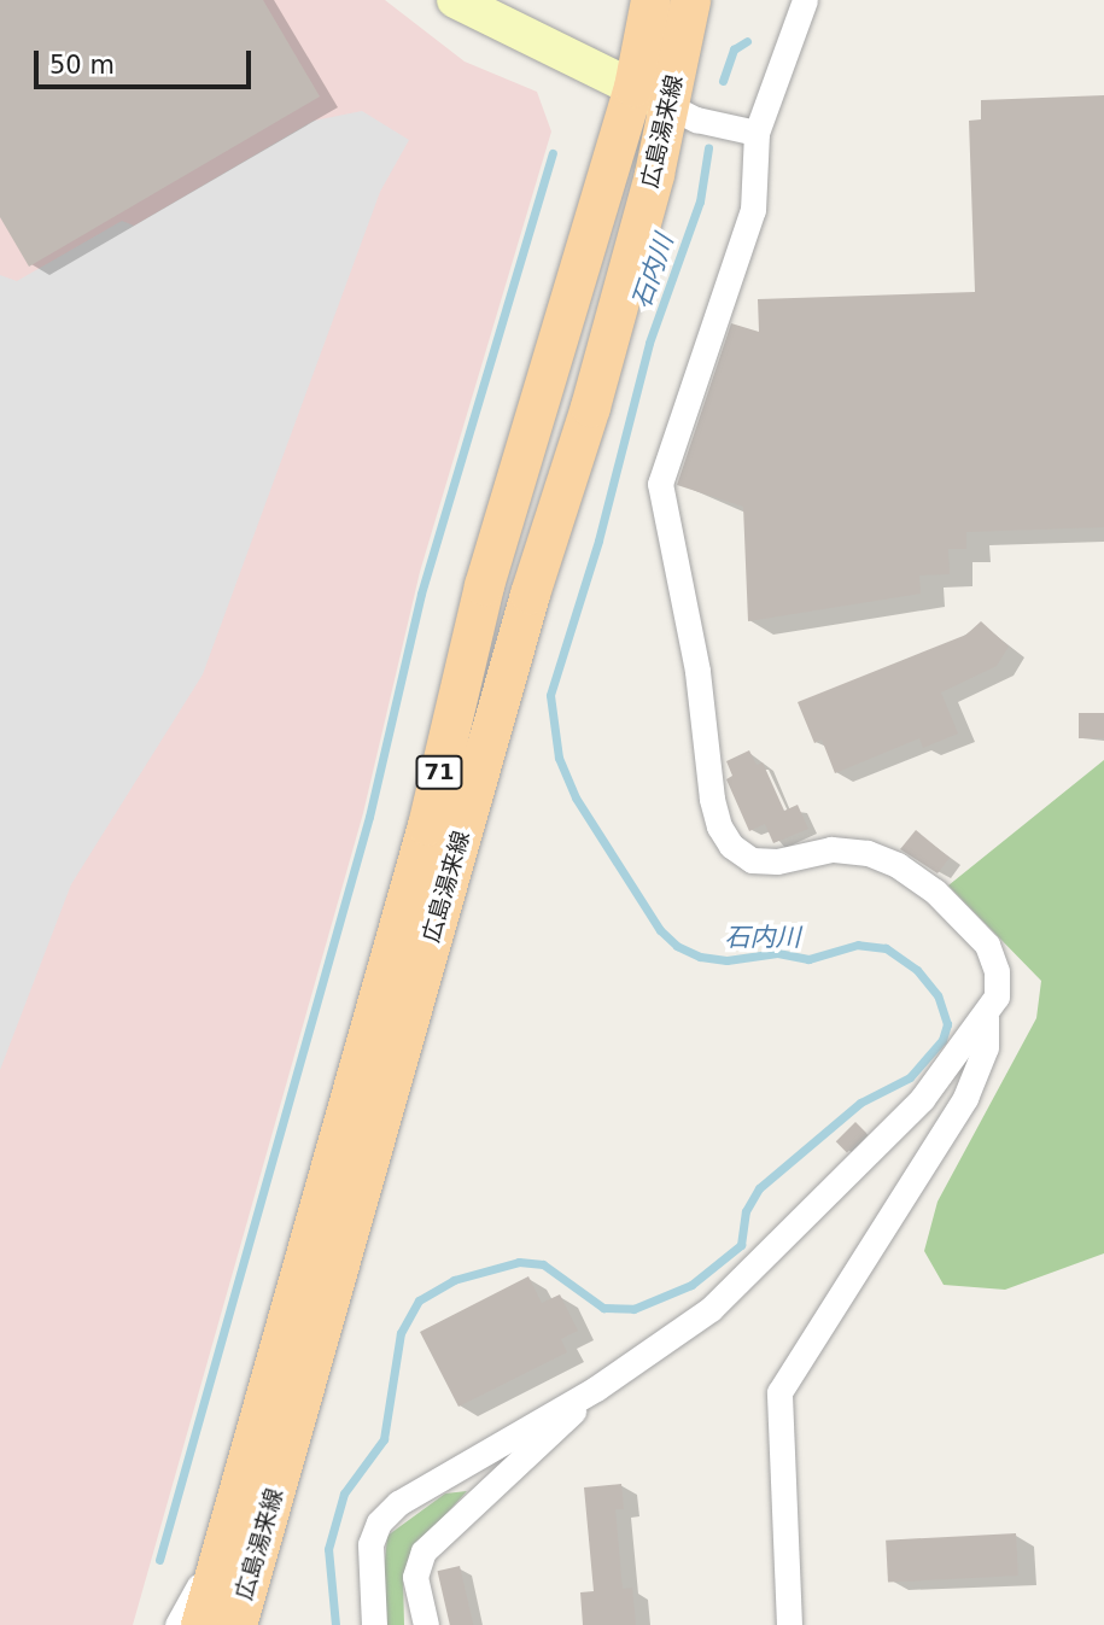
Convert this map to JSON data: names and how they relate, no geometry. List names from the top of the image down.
{
  "streets": {
    "main road": ["広島湯来線", "71"]
  },
  "water": ["石内川"],
  "scale_bar": "50 m"
}
